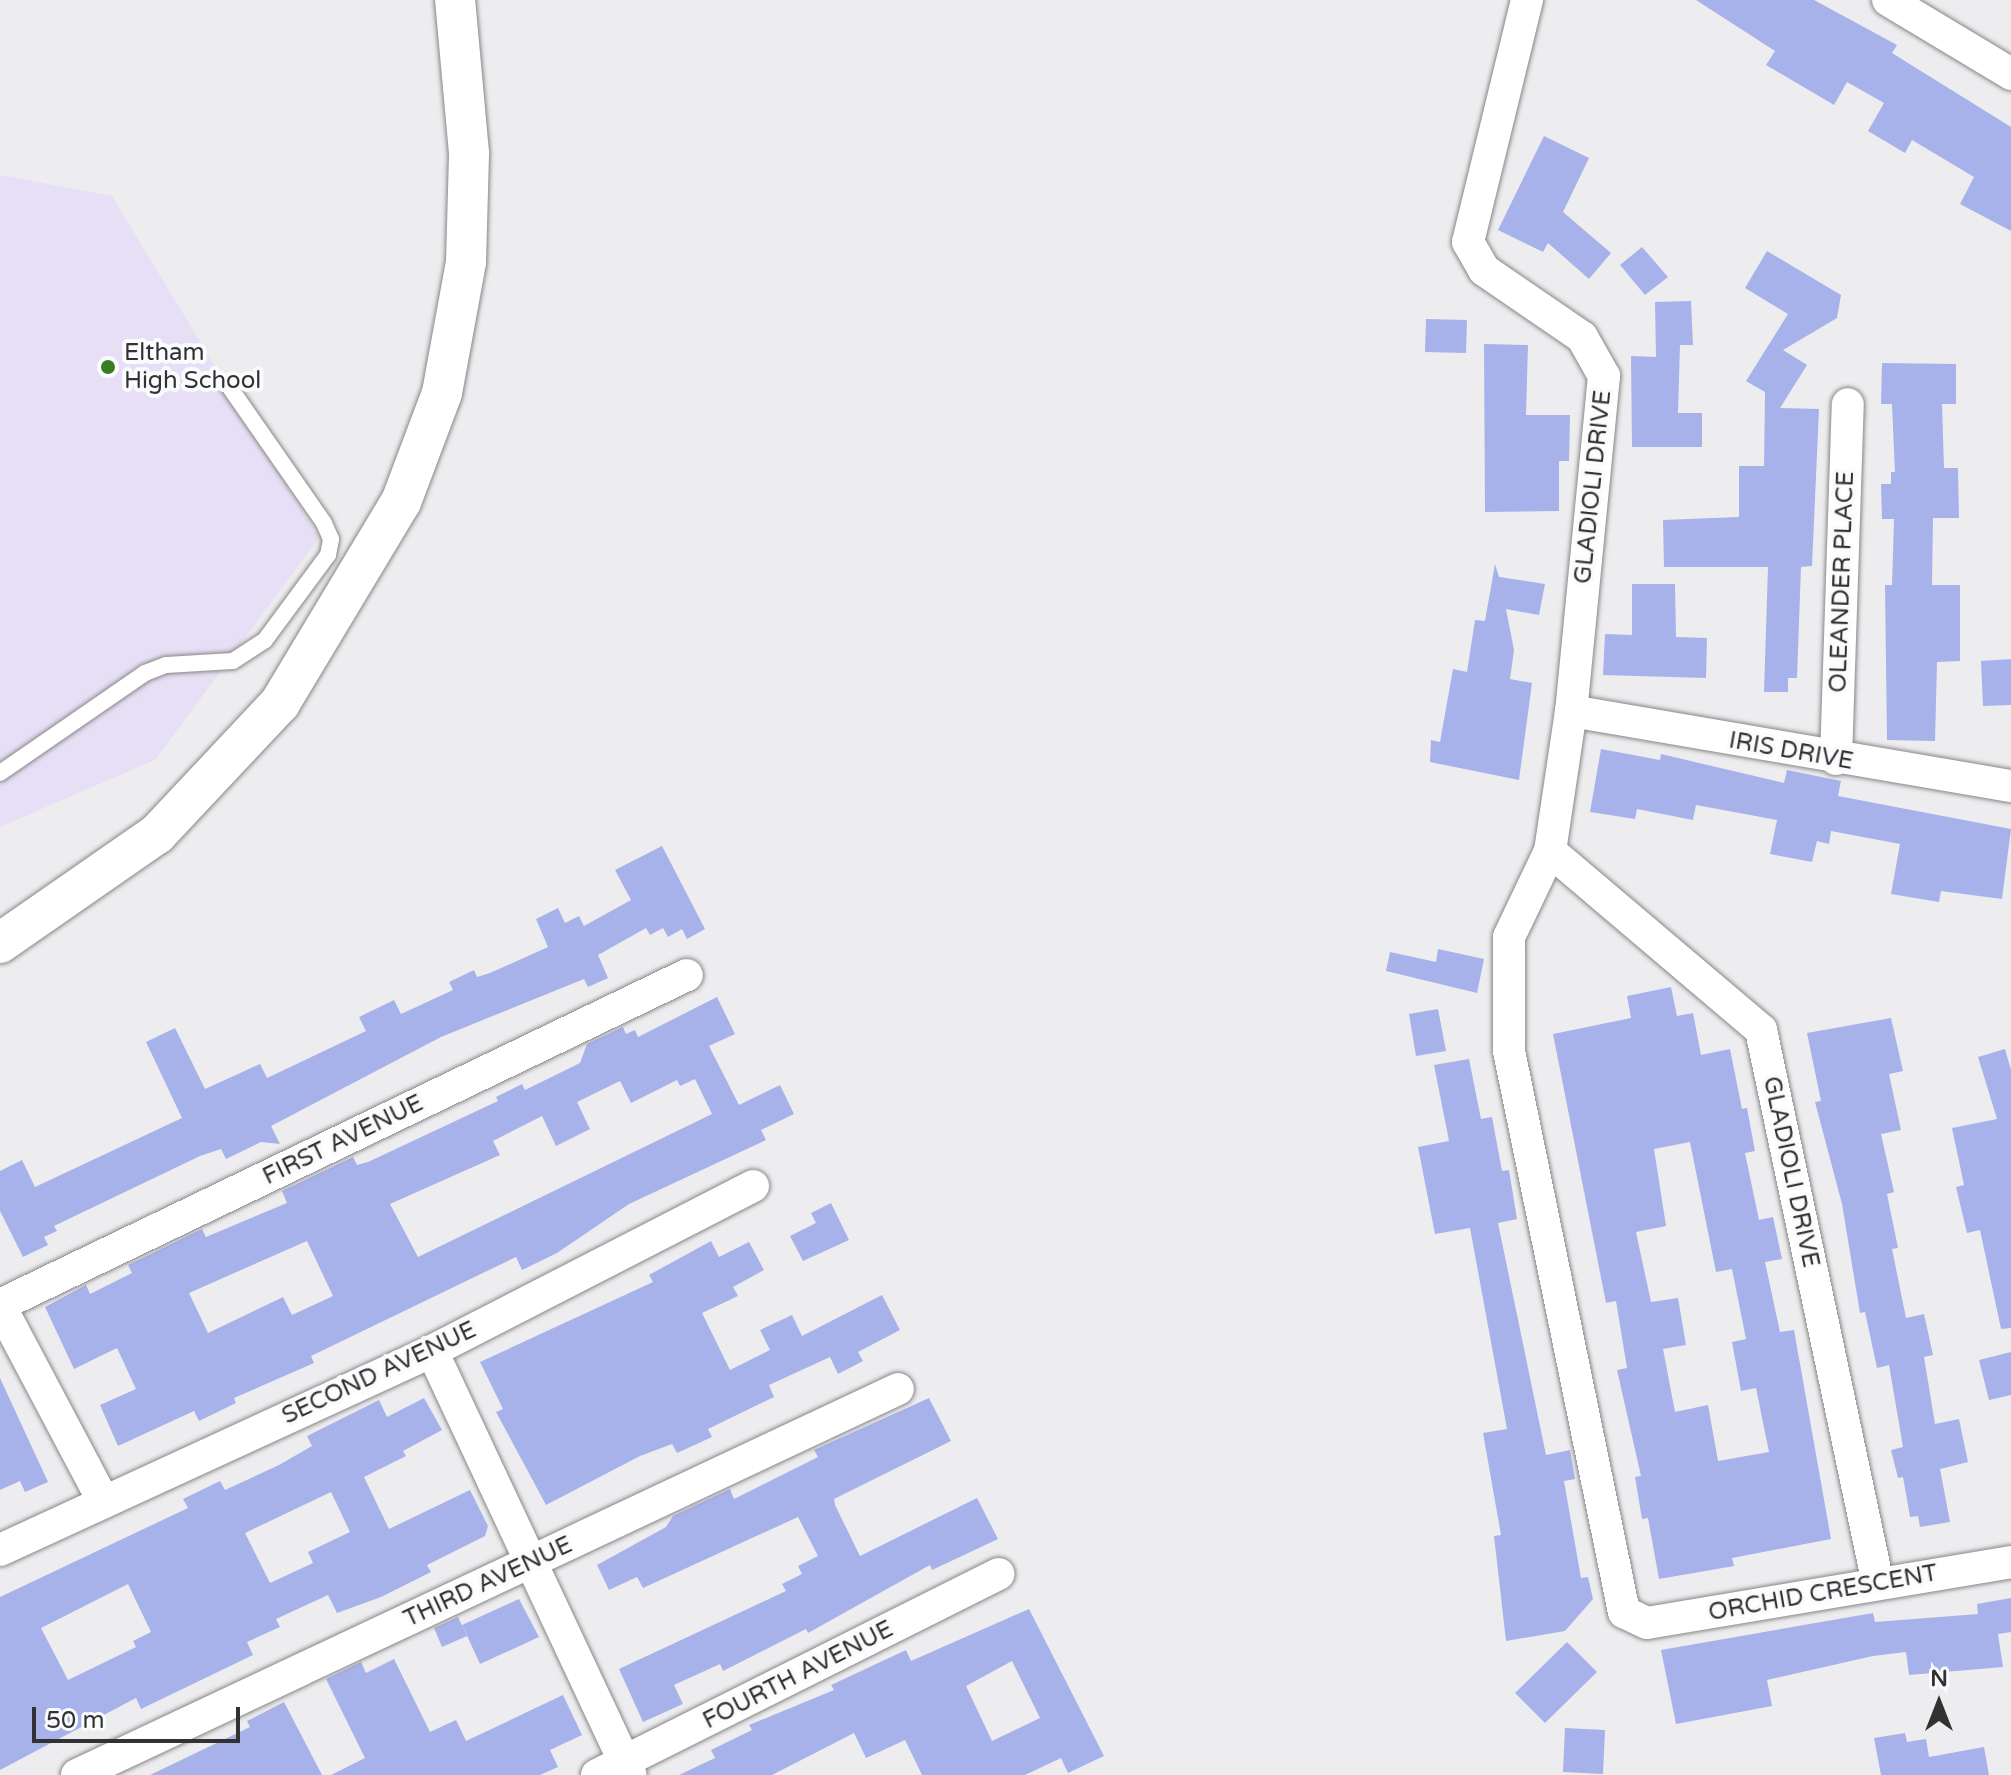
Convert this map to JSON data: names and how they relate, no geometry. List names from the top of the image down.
{
  "streets": {
    "street": [
      "GLADIOLI DRIVE",
      "OLEANDER PLACE",
      "IRIS DRIVE",
      "FIRST AVENUE",
      "SECOND AVENUE",
      "THIRD AVENUE",
      "ORCHID CRESCENT",
      "FOURTH AVENUE"
    ]
  },
  "crossings": [
    ["GLADIOLI DRIVE", "IRIS DRIVE"],
    ["GLADIOLI DRIVE", "ORCHID CRESCENT"],
    ["OLEANDER PLACE", "IRIS DRIVE"]
  ],
  "places": ["Eltham High School"],
  "scale_bar": "50 m",
  "north": "top"
}
